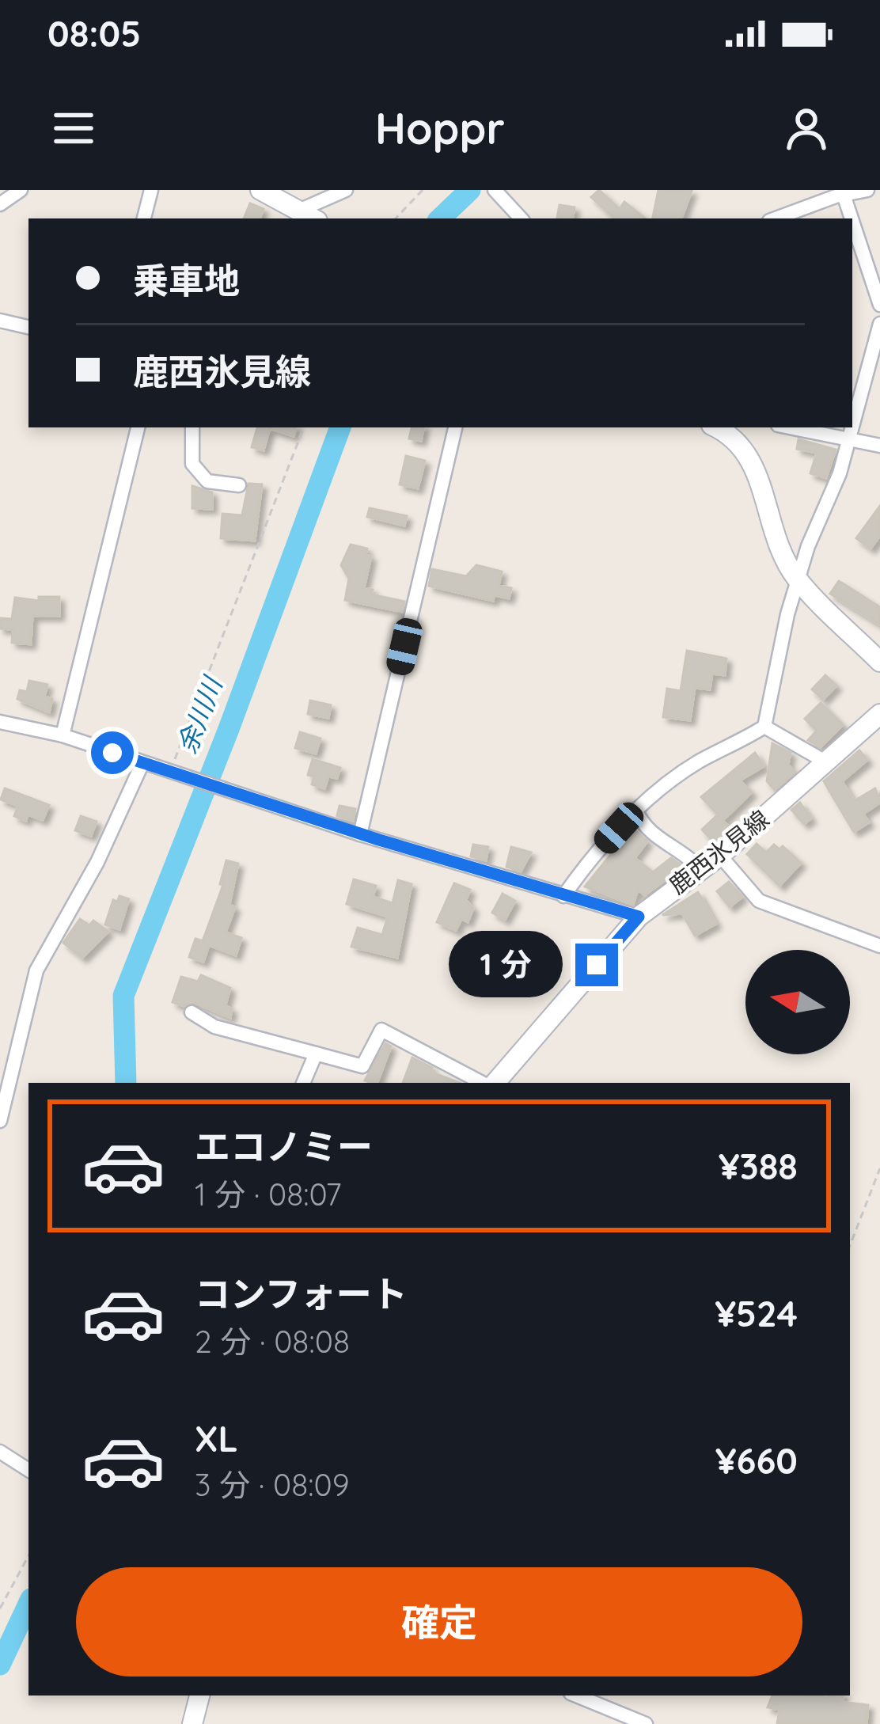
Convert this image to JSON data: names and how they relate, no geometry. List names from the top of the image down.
{
  "streets": {
    "main road": ["鹿西氷見線"]
  },
  "water": ["余川川"],
  "north": "left",
  "page": {
    "status": "08:05",
    "header": "Hoppr",
    "banner": ["乗車地", "鹿西氷見線"],
    "bubble": "1 分",
    "list": [
      {
        "name": "エコノミー",
        "note": "1 分 · 08:07",
        "value": "¥388"
      },
      {
        "name": "コンフォート",
        "note": "2 分 · 08:08",
        "value": "¥524"
      },
      {
        "name": "XL",
        "note": "3 分 · 08:09",
        "value": "¥660"
      }
    ],
    "buttons": "確定"
  }
}
